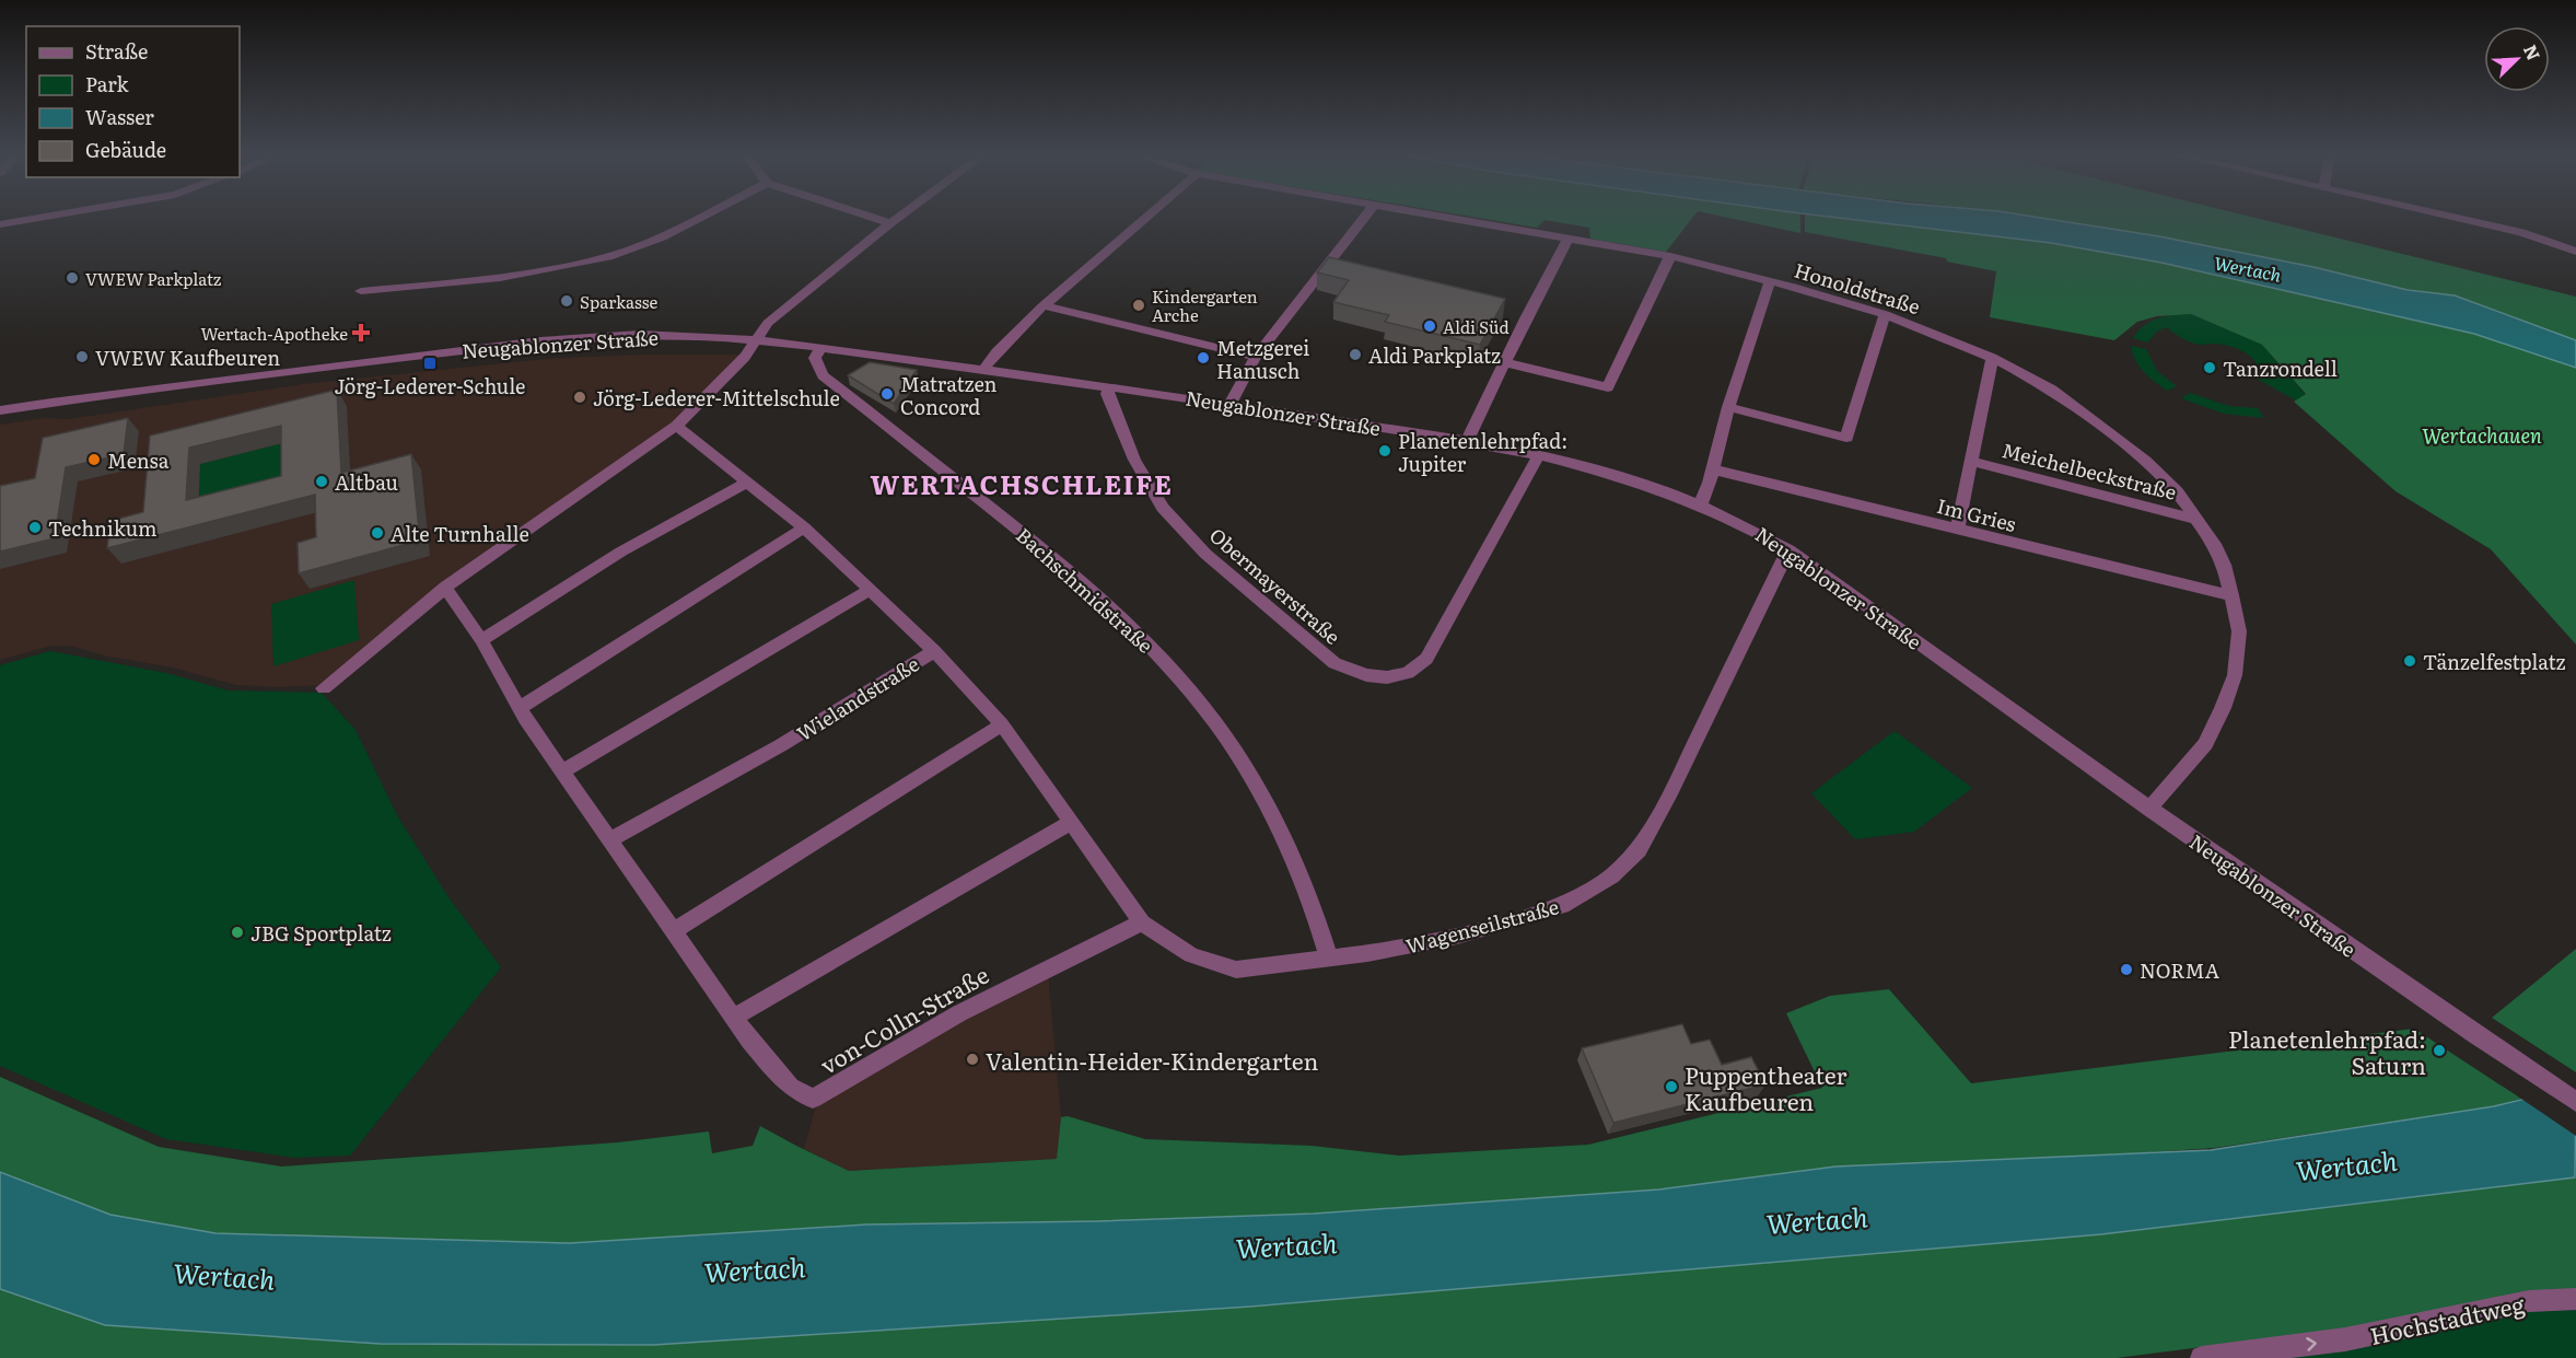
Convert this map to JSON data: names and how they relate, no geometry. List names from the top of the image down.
{
  "streets": {
    "street": [
      "Honoldstraße",
      "Neugablonzer Straße",
      "Meichelbeckstraße",
      "Im Gries",
      "Obermayerstraße",
      "Bachschmidstraße",
      "Wielandstraße",
      "Wagenseilstraße",
      "von-Colln-Straße",
      "Hochstadtweg"
    ]
  },
  "crossings": [
    ["Honoldstraße", "Neugablonzer Straße"],
    ["Honoldstraße", "Meichelbeckstraße"],
    ["Honoldstraße", "Im Gries"],
    ["Neugablonzer Straße", "Obermayerstraße"],
    ["Neugablonzer Straße", "Bachschmidstraße"],
    ["Neugablonzer Straße", "Wagenseilstraße"],
    ["Meichelbeckstraße", "Im Gries"],
    ["Bachschmidstraße", "Wagenseilstraße"],
    ["Wielandstraße", "Wagenseilstraße"],
    ["Wielandstraße", "von-Colln-Straße"],
    ["Wagenseilstraße", "von-Colln-Straße"]
  ],
  "one_way": ["Hochstadtweg"],
  "districts": ["WERTACHSCHLEIFE"],
  "water": ["Wertach"],
  "parks": ["Wertachauen"],
  "places": {
    "other": [
      "VWEW Parkplatz",
      "Sparkasse",
      "Kindergarten Arche",
      "Aldi Süd",
      "Aldi Parkplatz",
      "VWEW Kaufbeuren",
      "Metzgerei Hanusch",
      "Tanzrondell",
      "Matratzen Concord",
      "Jörg-Lederer-Mittelschule",
      "Planetenlehrpfad: Jupiter",
      "Mensa",
      "Altbau",
      "Technikum",
      "Alte Turnhalle",
      "Tänzelfestplatz",
      "JBG Sportplatz",
      "NORMA",
      "Planetenlehrpfad: Saturn",
      "Valentin-Heider-Kindergarten",
      "Puppentheater Kaufbeuren"
    ],
    "health": ["Wertach-Apotheke"],
    "transit": ["Jörg-Lederer-Schule"]
  },
  "legend": [
    "Straße",
    "Park",
    "Wasser",
    "Gebäude"
  ],
  "north": "top right"
}
